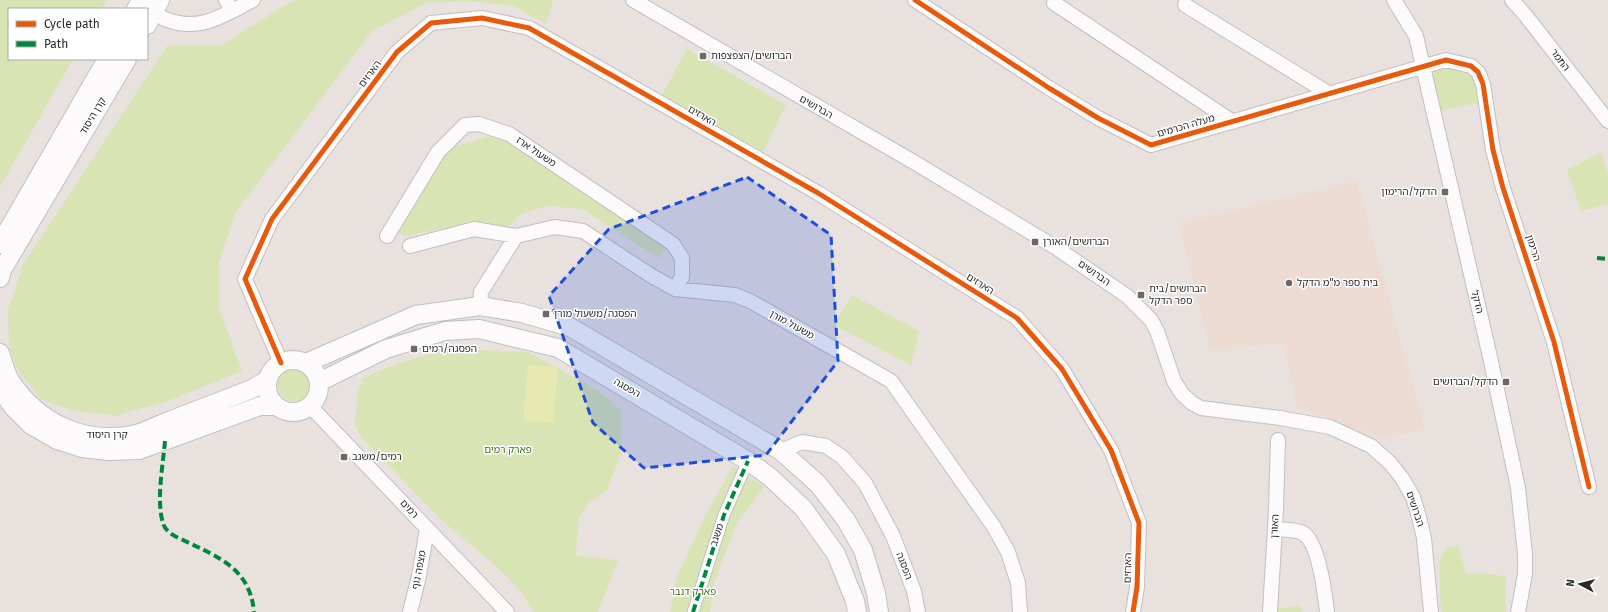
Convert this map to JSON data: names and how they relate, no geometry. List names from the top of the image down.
{
  "streets": {
    "street": [
      "התמר",
      "הארזים",
      "הברושים",
      "קרן היסוד",
      "מעלה הכרמים",
      "משעול ארז",
      "הרימון",
      "הדקל",
      "משעול מורן",
      "הפסגה",
      "רמים",
      "האורן",
      "משגב",
      "מצפה נוף"
    ]
  },
  "crossings": [
    ["הארזים", "קרן היסוד"],
    ["הארזים", "הפסגה"],
    ["הארזים", "רמים"],
    ["קרן היסוד", "הפסגה"],
    ["קרן היסוד", "רמים"],
    ["מעלה הכרמים", "הרימון"],
    ["מעלה הכרמים", "הדקל"],
    ["משעול ארז", "משעול מורן"],
    ["הרימון", "הדקל"],
    ["הפסגה", "רמים"],
    ["הפסגה", "משגב"],
    ["רמים", "מצפה נוף"]
  ],
  "parks": ["פארק רמים", "פארק דנבר"],
  "places": {
    "transit": [
      "הברושים/הצפצפות",
      "הדקל/הרימון",
      "הברושים/האורן",
      "הברושים/בית ספר הדקל",
      "הפסגה/משעול מורן",
      "הפסגה/רמים",
      "הדקל/הברושים",
      "רמים/משגב"
    ],
    "other": ["בית ספר מ\"מ הדקל"]
  },
  "legend": ["Cycle path", "Path"],
  "north": "left"
}
